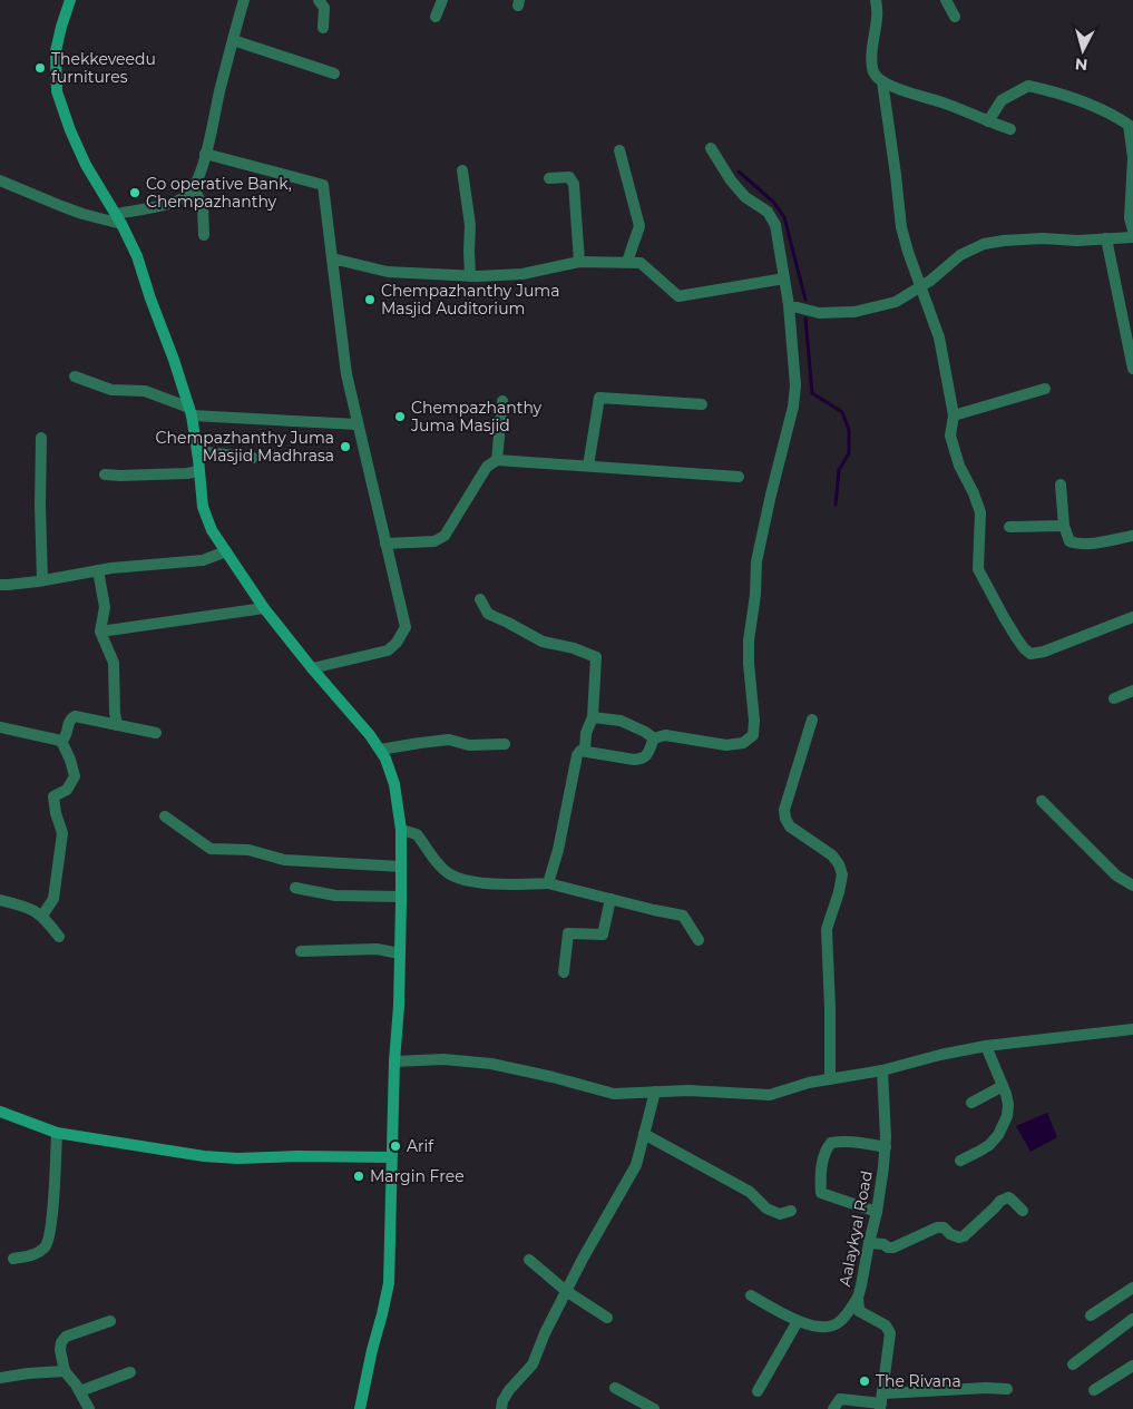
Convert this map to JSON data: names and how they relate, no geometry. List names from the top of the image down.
{
  "streets": {
    "street": ["Aalaykyal Road"]
  },
  "places": [
    "Thekkeveedu furnitures",
    "Co operative Bank, Chempazhanthy",
    "Chempazhanthy Juma Masjid Auditorium",
    "Chempazhanthy Juma Masjid",
    "Chempazhanthy Juma Masjid Madhrasa",
    "Arif",
    "Margin Free",
    "The Rivana"
  ],
  "north": "bottom"
}
